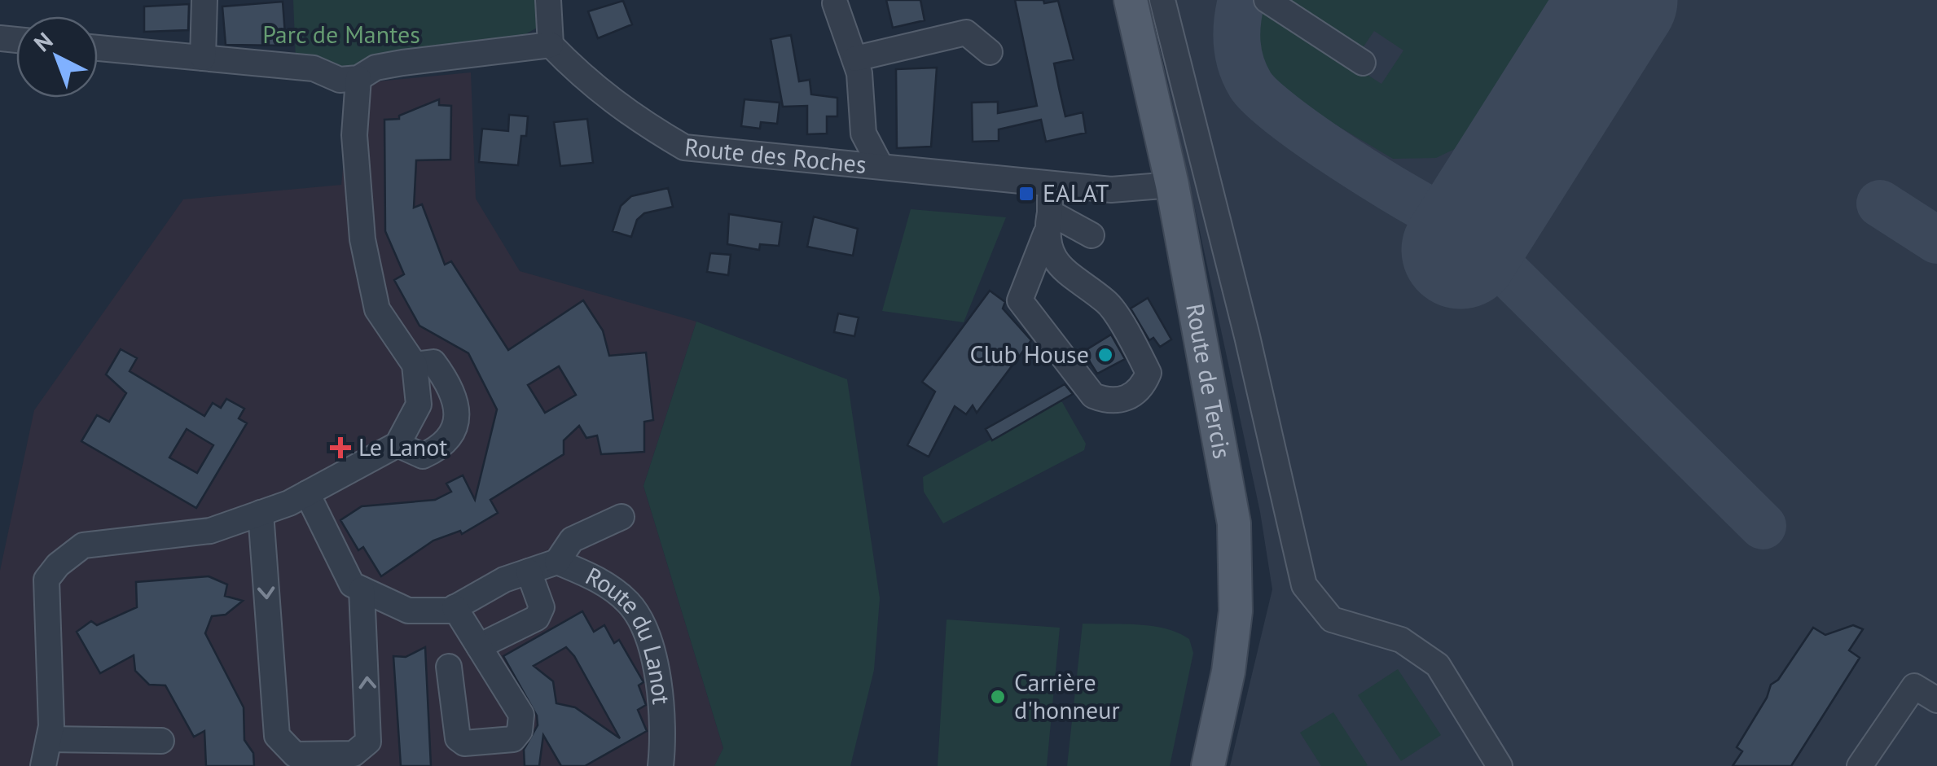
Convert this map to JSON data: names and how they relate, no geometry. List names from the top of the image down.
{
  "streets": {
    "main road": ["Route de Tercis"],
    "street": ["Route des Roches", "Route du Lanot"]
  },
  "crossings": [
    ["Route des Roches", "Route de Tercis"]
  ],
  "parks": ["Parc de Mantes"],
  "places": {
    "transit": ["EALAT"],
    "other": ["Club House", "Carrière d'honneur"],
    "health": ["Le Lanot"]
  },
  "north": "top left"
}
